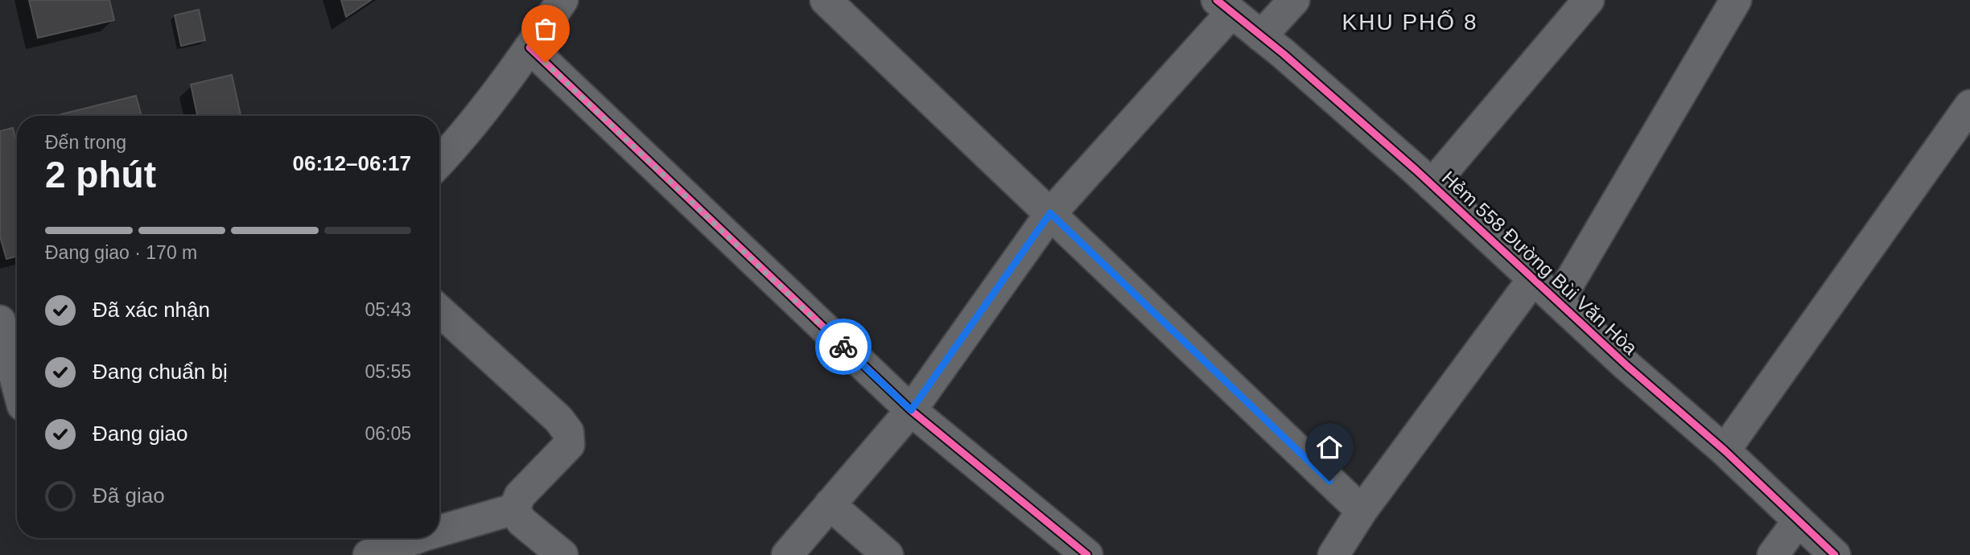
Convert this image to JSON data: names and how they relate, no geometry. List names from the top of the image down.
{
  "streets": {
    "street": ["Hẻm 558 Đường Bùi Văn Hòa"]
  },
  "districts": ["KHU PHỐ 8"],
  "page": {
    "heading": ["2 phút", "Đến trong", "06:12–06:17"],
    "bar": "Đang giao · 170 m",
    "list": [
      ["Đã xác nhận", "05:43"],
      ["Đang chuẩn bị", "05:55"],
      ["Đang giao", "06:05"],
      "Đã giao"
    ]
  }
}
